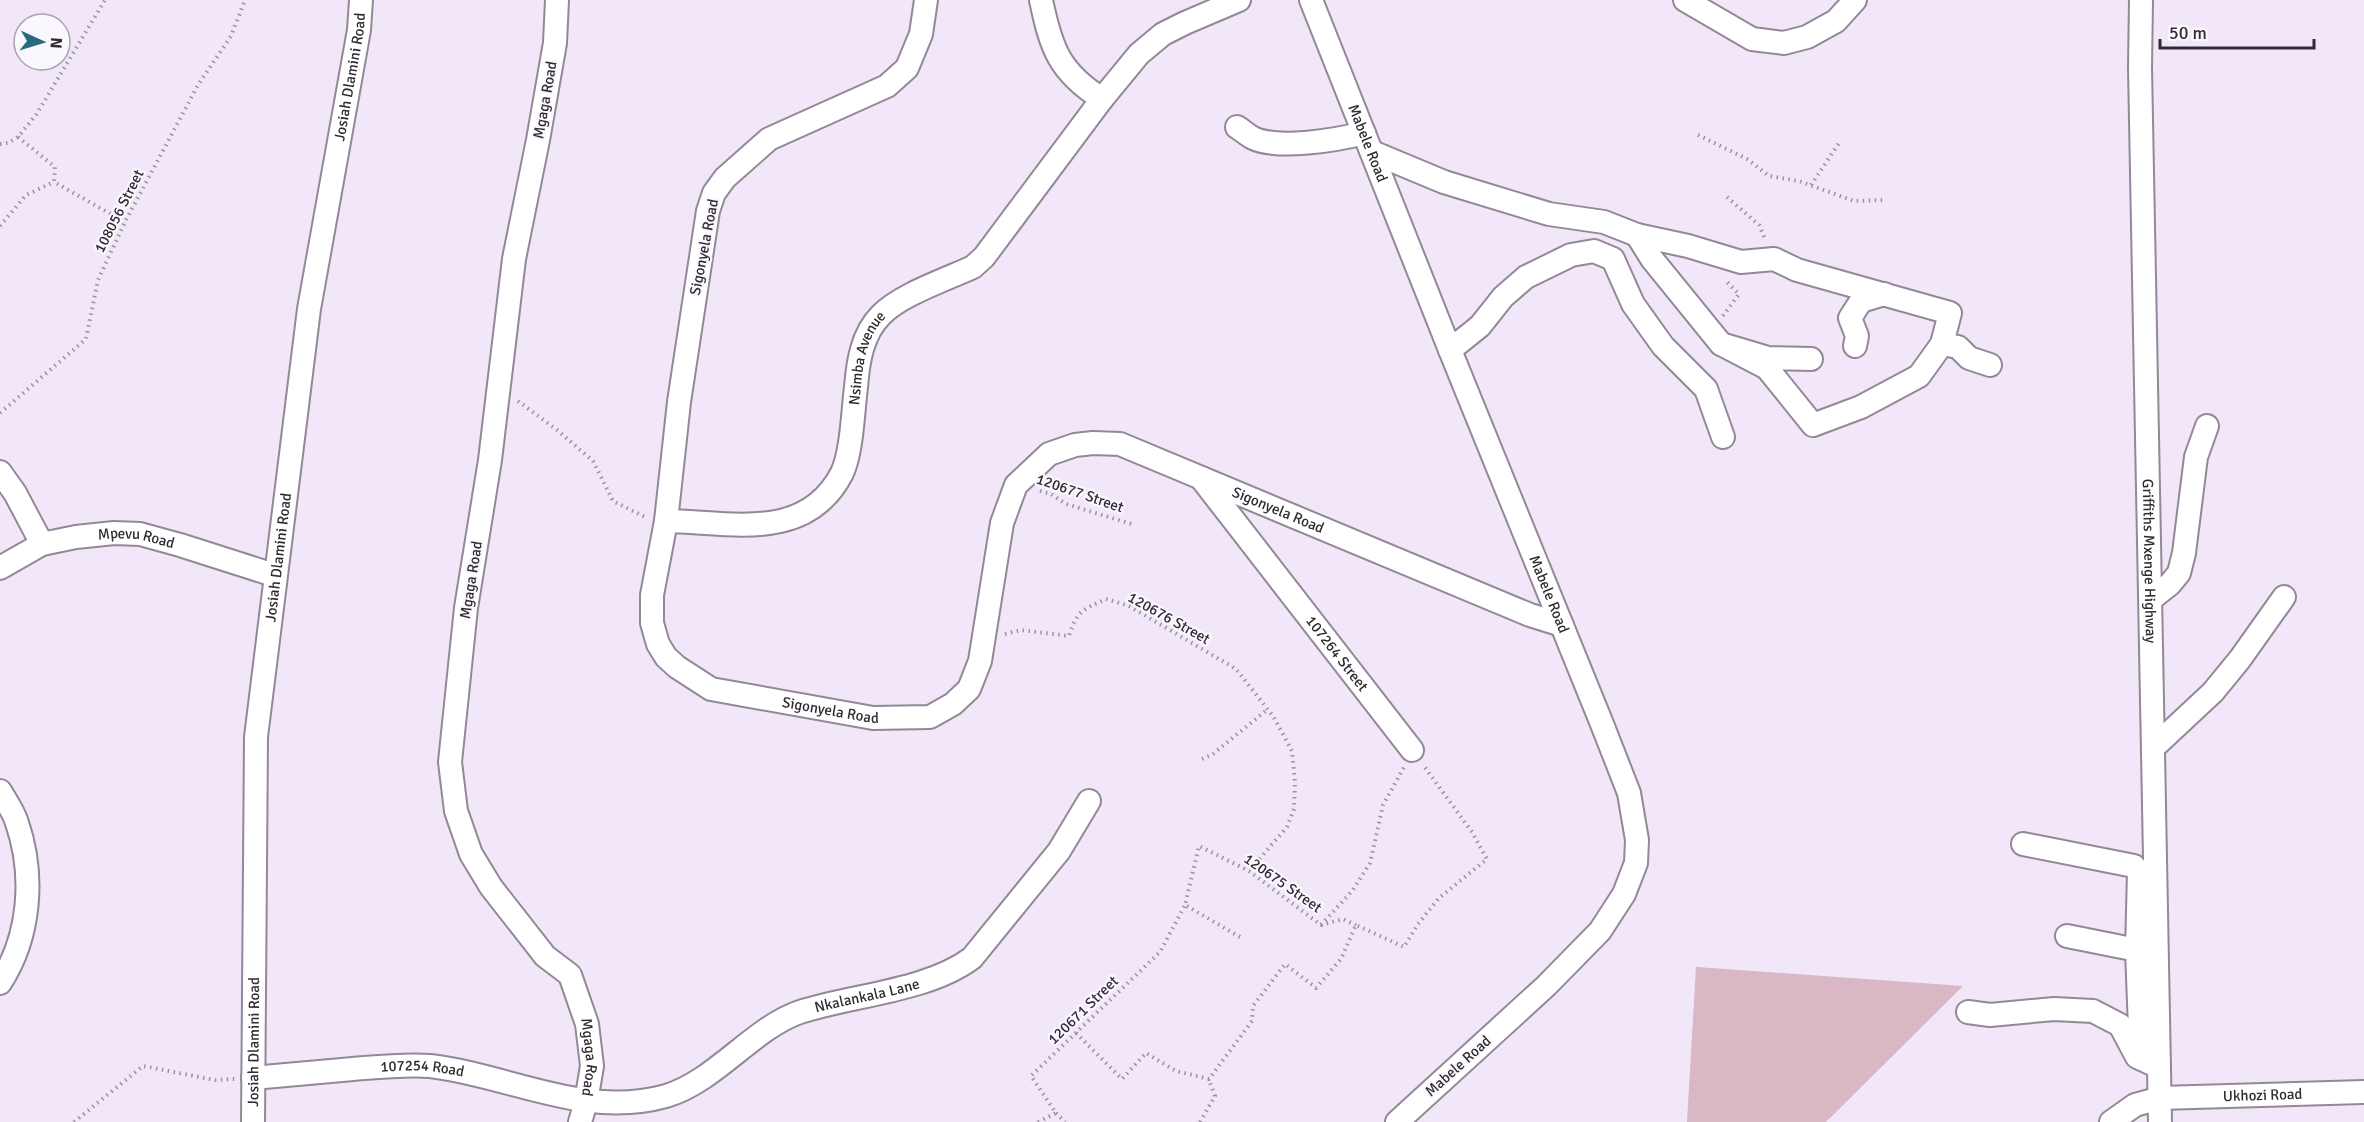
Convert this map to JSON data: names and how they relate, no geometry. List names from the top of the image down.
{
  "streets": {
    "street": [
      "Josiah Dlamini Road",
      "Mgaga Road",
      "Mabele Road",
      "Sigonyela Road",
      "Nsimba Avenue",
      "Mpevu Road",
      "Griffiths Mxenge Highway",
      "107264 Street",
      "Nkalankala Lane",
      "107254 Road",
      "Ukhozi Road"
    ],
    "path": [
      "108056 Street",
      "120677 Street",
      "120676 Street",
      "120675 Street",
      "120671 Street"
    ]
  },
  "crossings": [
    ["Josiah Dlamini Road", "Mpevu Road"],
    ["Josiah Dlamini Road", "107254 Road"],
    ["Mgaga Road", "Nkalankala Lane"],
    ["Mgaga Road", "107254 Road"],
    ["Mabele Road", "Sigonyela Road"],
    ["Sigonyela Road", "Nsimba Avenue"],
    ["Sigonyela Road", "120677 Street"],
    ["Sigonyela Road", "120676 Street"],
    ["Sigonyela Road", "107264 Street"],
    ["Griffiths Mxenge Highway", "Ukhozi Road"],
    ["120676 Street", "120675 Street"],
    ["107264 Street", "120675 Street"],
    ["120675 Street", "120671 Street"],
    ["Nkalankala Lane", "107254 Road"]
  ],
  "scale_bar": "50 m",
  "north": "right"
}
